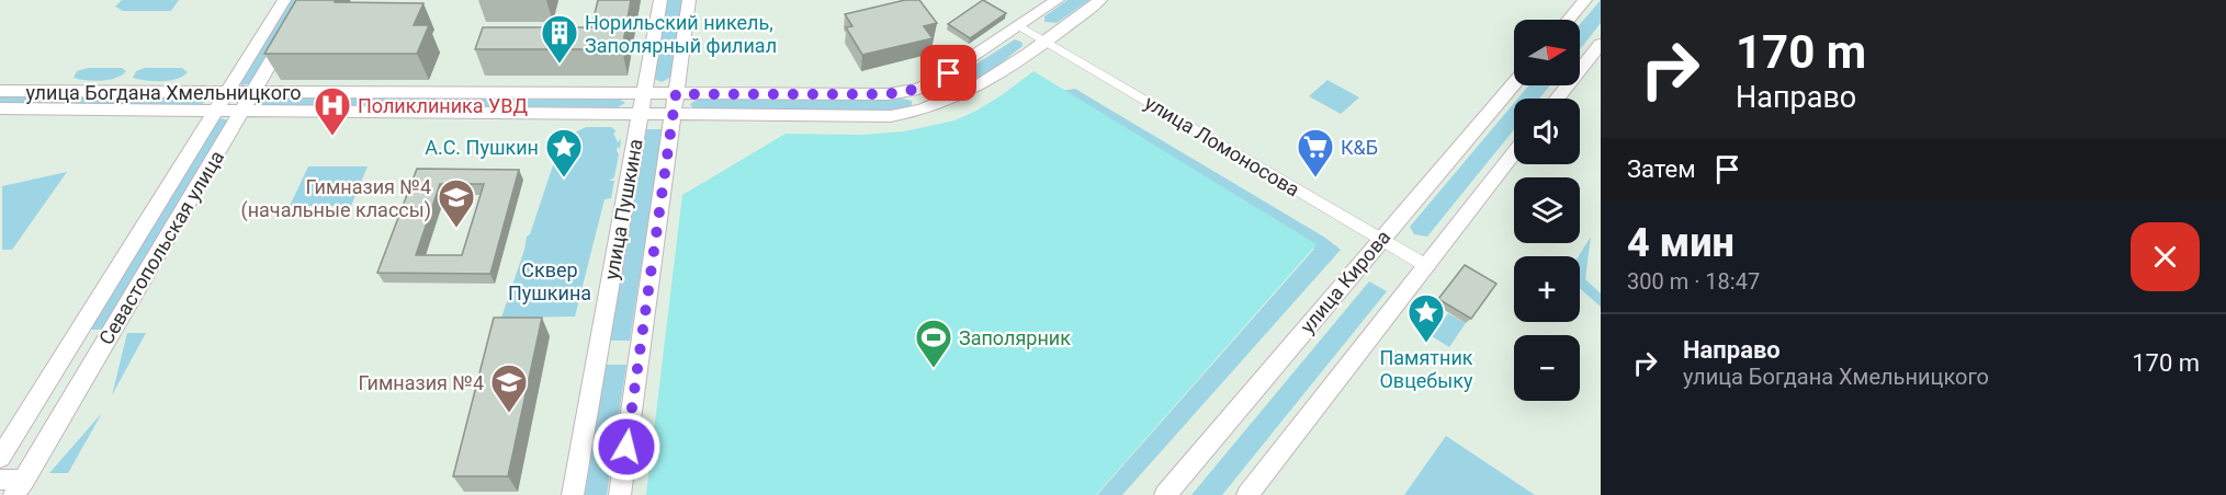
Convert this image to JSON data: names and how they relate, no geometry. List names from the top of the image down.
{
  "streets": {
    "street": [
      "улица Богдана Хмельницкого",
      "улица Ломоносова",
      "улица Пушкина",
      "Севастопольская улица",
      "улица Кирова"
    ]
  },
  "crossings": [
    ["улица Богдана Хмельницкого", "улица Ломоносова"],
    ["улица Богдана Хмельницкого", "улица Пушкина"],
    ["улица Богдана Хмельницкого", "Севастопольская улица"],
    ["улица Ломоносова", "улица Кирова"]
  ],
  "parks": ["Сквер Пушкина"],
  "places": {
    "building": ["Норильский никель, Заполярный филиал"],
    "hospital": ["Поликлиника УВД"],
    "place": ["А.С. Пушкин", "Памятник Овцебыку"],
    "supermarket": ["К&Б"],
    "school or university": ["Гимназия №4 (начальные классы)", "Гимназия №4"],
    "sports": ["Заполярник"]
  },
  "north": "right",
  "page": {
    "turn": ["170 m", "Направо"],
    "map_buttons": ["+", "−"],
    "then": "Затем",
    "heading": ["4 мин", "300 m · 18:47"],
    "list": [
      {
        "name": "Направо",
        "note": "улица Богдана Хмельницкого",
        "value": "170 m"
      }
    ]
  }
}
